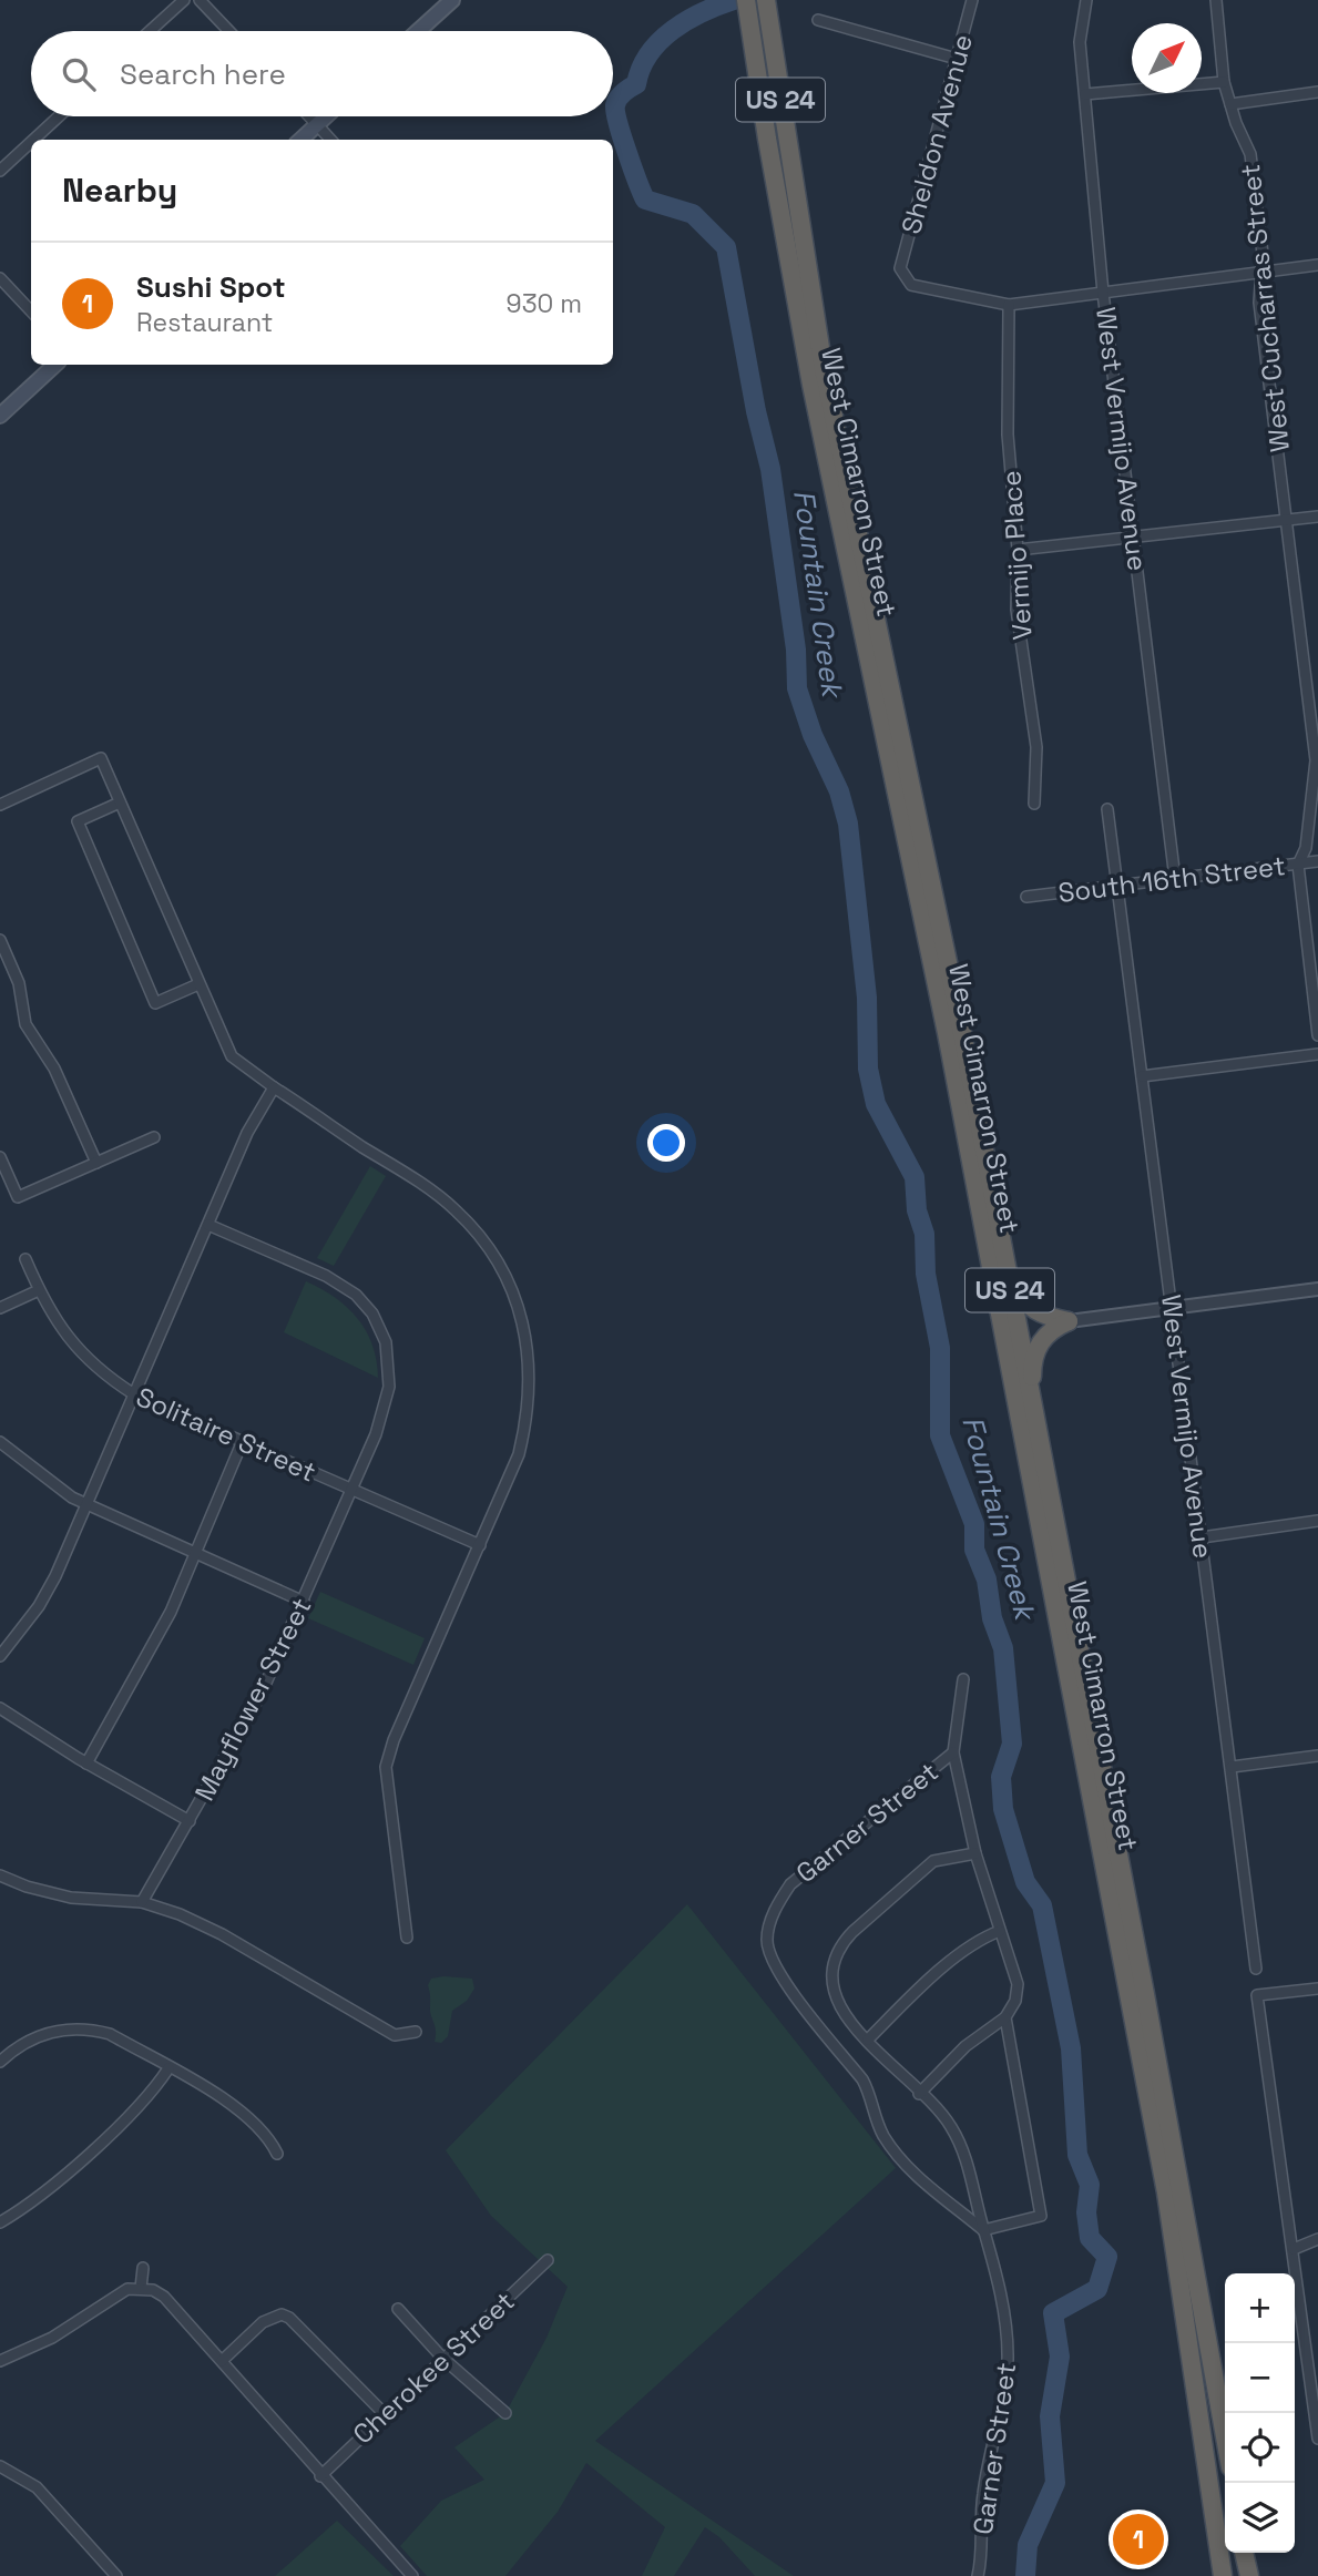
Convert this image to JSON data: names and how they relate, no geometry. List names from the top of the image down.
{
  "streets": {
    "highway": ["US 24", "West Cimarron Street"],
    "street": [
      "Sheldon Avenue",
      "West Cucharras Street",
      "West Vermijo Avenue",
      "Vermijo Place",
      "South 16th Street",
      "Solitaire Street",
      "Mayflower Street",
      "Garner Street",
      "Cherokee Street"
    ]
  },
  "crossings": [
    ["Sheldon Avenue", "Vermijo Place"],
    ["West Cucharras Street", "South 16th Street"],
    ["West Vermijo Avenue", "South 16th Street"],
    ["Solitaire Street", "Mayflower Street"]
  ],
  "water": ["Fountain Creek"],
  "north": "top right",
  "page": {
    "search": "Search here",
    "heading": "Nearby",
    "list": [
      {
        "mark": "1",
        "name": "Sushi Spot",
        "note": "Restaurant",
        "value": "930 m"
      }
    ],
    "map_buttons": ["+", "−"],
    "pins": "1"
  }
}
